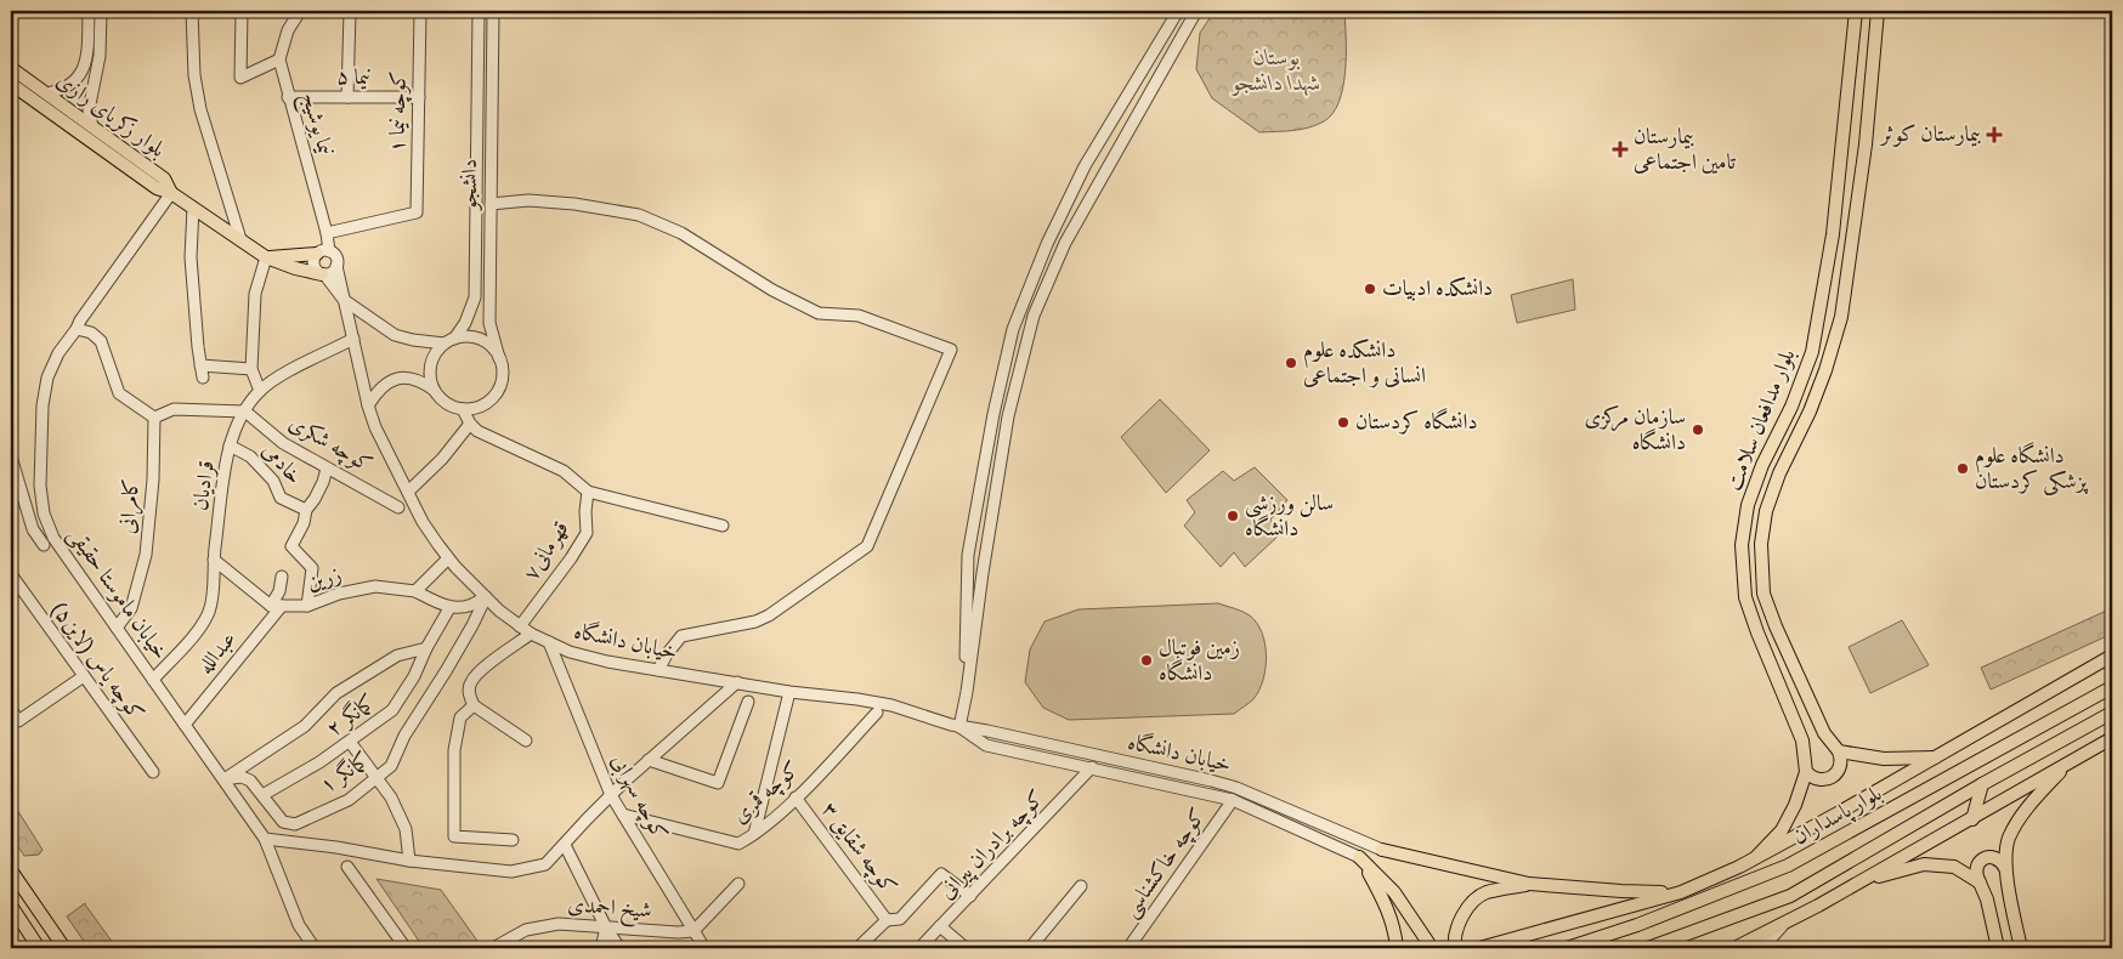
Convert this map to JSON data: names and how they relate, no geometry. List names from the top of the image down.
{
  "streets": {
    "main road": ["بلوار زکریای رازی", "بلوار مدافعان سلامت", "بلوار پاسداران"],
    "street": [
      "نیما ۵",
      "کوچه نیما ۱",
      "نیما یوشیج",
      "دانشجو",
      "کوچه شکری",
      "خادمی",
      "قرادیان",
      "کامرانی",
      "قهرمانی۷",
      "زرین",
      "خیابان ماموستا حقیقی",
      "خیابان دانشگاه",
      "عبدالله",
      "کوچه یاس (لاین۵)",
      "کمانگر ۲",
      "کمانگر ۱",
      "کوچه قمری",
      "کوچه سهرابی",
      "کوچه برادران پیرانی",
      "کوچه شقایق ۳",
      "کوچه خاکشناسی",
      "شیخ احمدی"
    ]
  },
  "crossings": [
    ["نیما ۵", "کوچه نیما ۱"],
    ["نیما ۵", "نیما یوشیج"],
    ["کوچه نیما ۱", "نیما یوشیج"],
    ["بلوار زکریای رازی", "خیابان ماموستا حقیقی"],
    ["نیما یوشیج", "خیابان دانشگاه"],
    ["کوچه شکری", "قرادیان"],
    ["خادمی", "قرادیان"],
    ["قرادیان", "خیابان ماموستا حقیقی"],
    ["قرادیان", "خیابان دانشگاه"],
    ["کامرانی", "خیابان ماموستا حقیقی"],
    ["قهرمانی۷", "خیابان دانشگاه"],
    ["زرین", "عبدالله"],
    ["زرین", "کمانگر ۲"],
    ["خیابان ماموستا حقیقی", "عبدالله"],
    ["خیابان ماموستا حقیقی", "کمانگر ۱"],
    ["خیابان دانشگاه", "کمانگر ۱"],
    ["خیابان دانشگاه", "کوچه سهرابی"],
    ["خیابان دانشگاه", "کوچه برادران پیرانی"],
    ["خیابان دانشگاه", "کوچه خاکشناسی"],
    ["کمانگر ۲", "کمانگر ۱"],
    ["کوچه قمری", "کوچه سهرابی"],
    ["کوچه قمری", "کوچه شقایق ۳"],
    ["کوچه سهرابی", "شیخ احمدی"]
  ],
  "parks": ["بوستان شهدا دانشجو"],
  "places": {
    "health": ["بیمارستان کوثر", "بیمارستان تامین اجتماعی"],
    "other": [
      "دانشکده ادبیات",
      "دانشکده علوم انسانی و اجتماعی",
      "دانشگاه کردستان",
      "سازمان مرکزی دانشگاه",
      "دانشگاه علوم پزشکی کردستان",
      "سالن ورزشی دانشگاه",
      "زمین فوتبال دانشگاه"
    ]
  }
}
